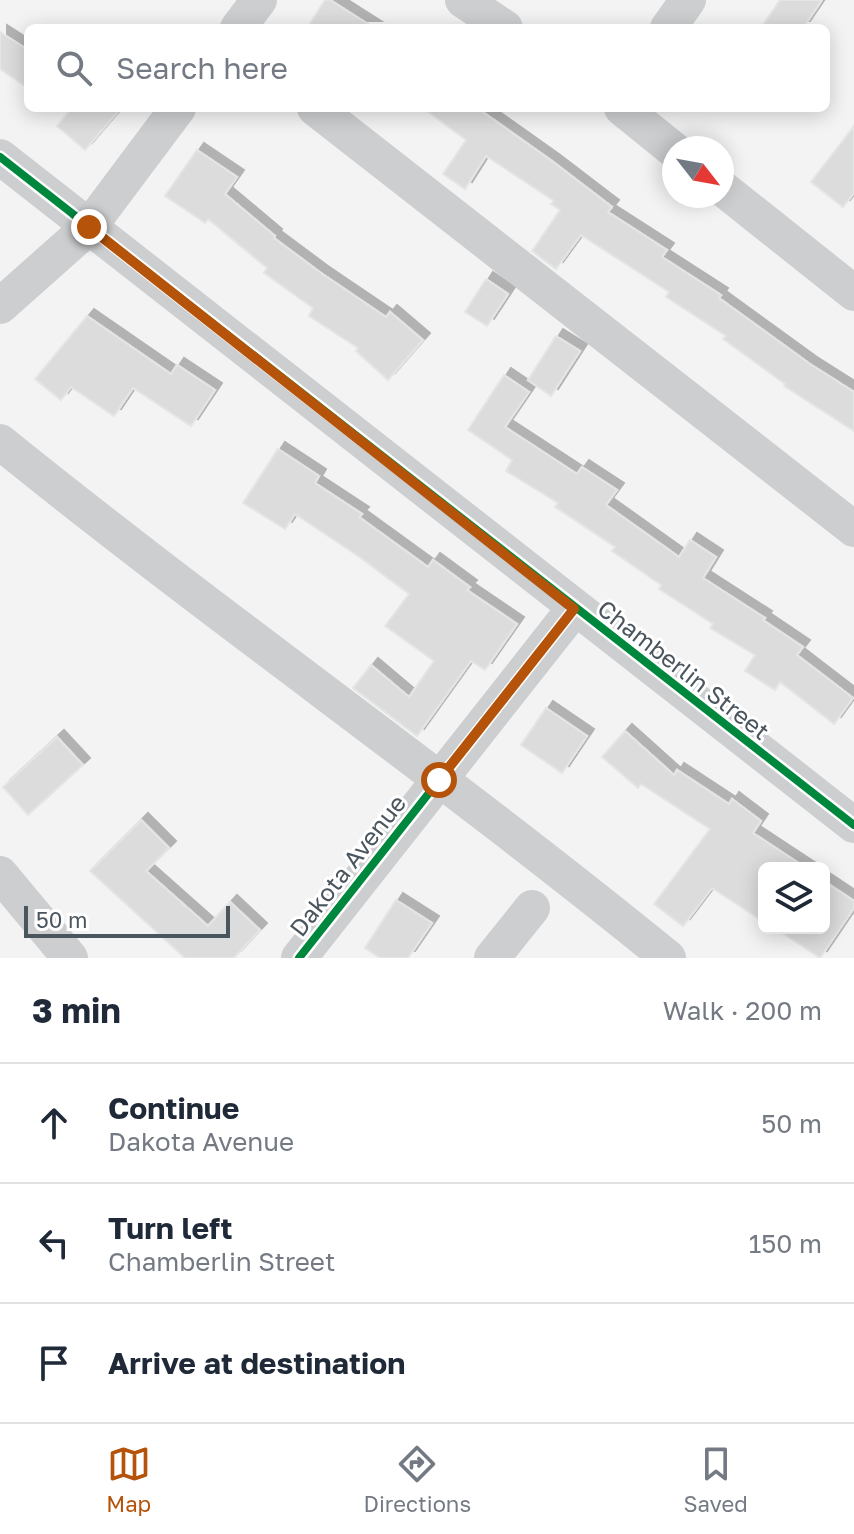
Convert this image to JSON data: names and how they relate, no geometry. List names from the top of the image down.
{
  "streets": {
    "street": ["Chamberlin Street", "Dakota Avenue"]
  },
  "crossings": [
    ["Chamberlin Street", "Dakota Avenue"]
  ],
  "scale_bar": "50 m",
  "north": "bottom right",
  "page": {
    "search": "Search here",
    "scale": "50 m",
    "heading": ["3 min", "Walk · 200 m"],
    "list": [
      ["Continue", "Dakota Avenue", "50 m"],
      ["Turn left", "Chamberlin Street", "150 m"],
      "Arrive at destination"
    ],
    "nav": ["Map", "Directions", "Saved"]
  }
}
